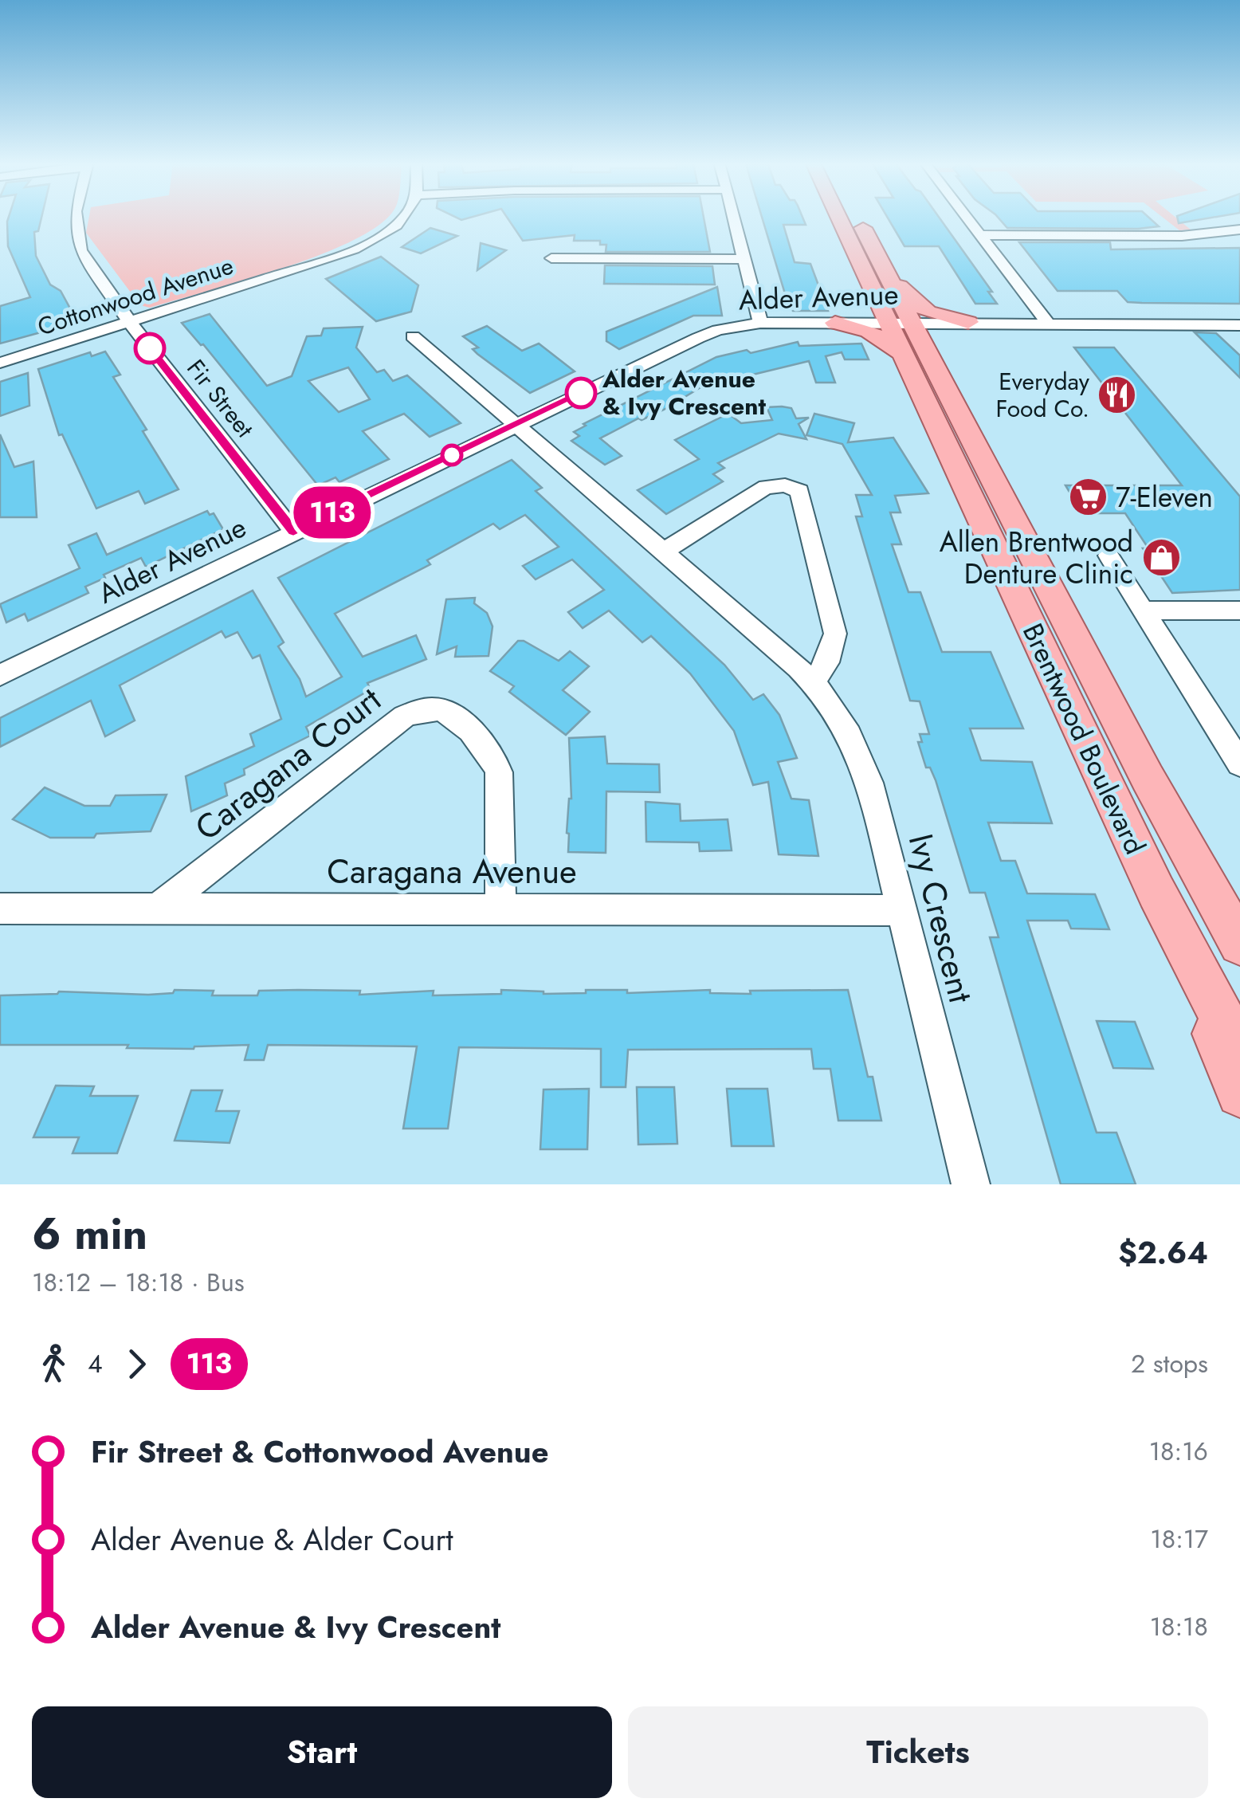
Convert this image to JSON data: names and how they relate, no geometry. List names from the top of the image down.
{
  "streets": {
    "main road": ["Brentwood Boulevard"],
    "street": [
      "Cottonwood Avenue",
      "Alder Avenue",
      "Fir Street",
      "Caragana Court",
      "Caragana Avenue",
      "Ivy Crescent"
    ]
  },
  "crossings": [
    ["Cottonwood Avenue", "Fir Street"],
    ["Alder Avenue", "Fir Street"],
    ["Alder Avenue", "Brentwood Boulevard"],
    ["Alder Avenue", "Ivy Crescent"],
    ["Caragana Court", "Caragana Avenue"],
    ["Caragana Avenue", "Ivy Crescent"]
  ],
  "places": {
    "other": ["Alder Avenue & Ivy Crescent"],
    "restaurant": ["Everyday Food Co."],
    "supermarket": ["7-Eleven"],
    "shop": ["Allen Brentwood Denture Clinic"]
  },
  "lines": ["bus line 113"],
  "page": {
    "on_map": "113",
    "heading": ["6 min", "18:12 – 18:18 · Bus", "$2.64"],
    "legs": ["4", "113", "2 stops"],
    "list": [
      {
        "name": "Fir Street & Cottonwood Avenue",
        "value": "18:16"
      },
      {
        "name": "Alder Avenue & Alder Court",
        "value": "18:17"
      },
      {
        "name": "Alder Avenue & Ivy Crescent",
        "value": "18:18"
      }
    ],
    "buttons": ["Start", "Tickets"]
  }
}
